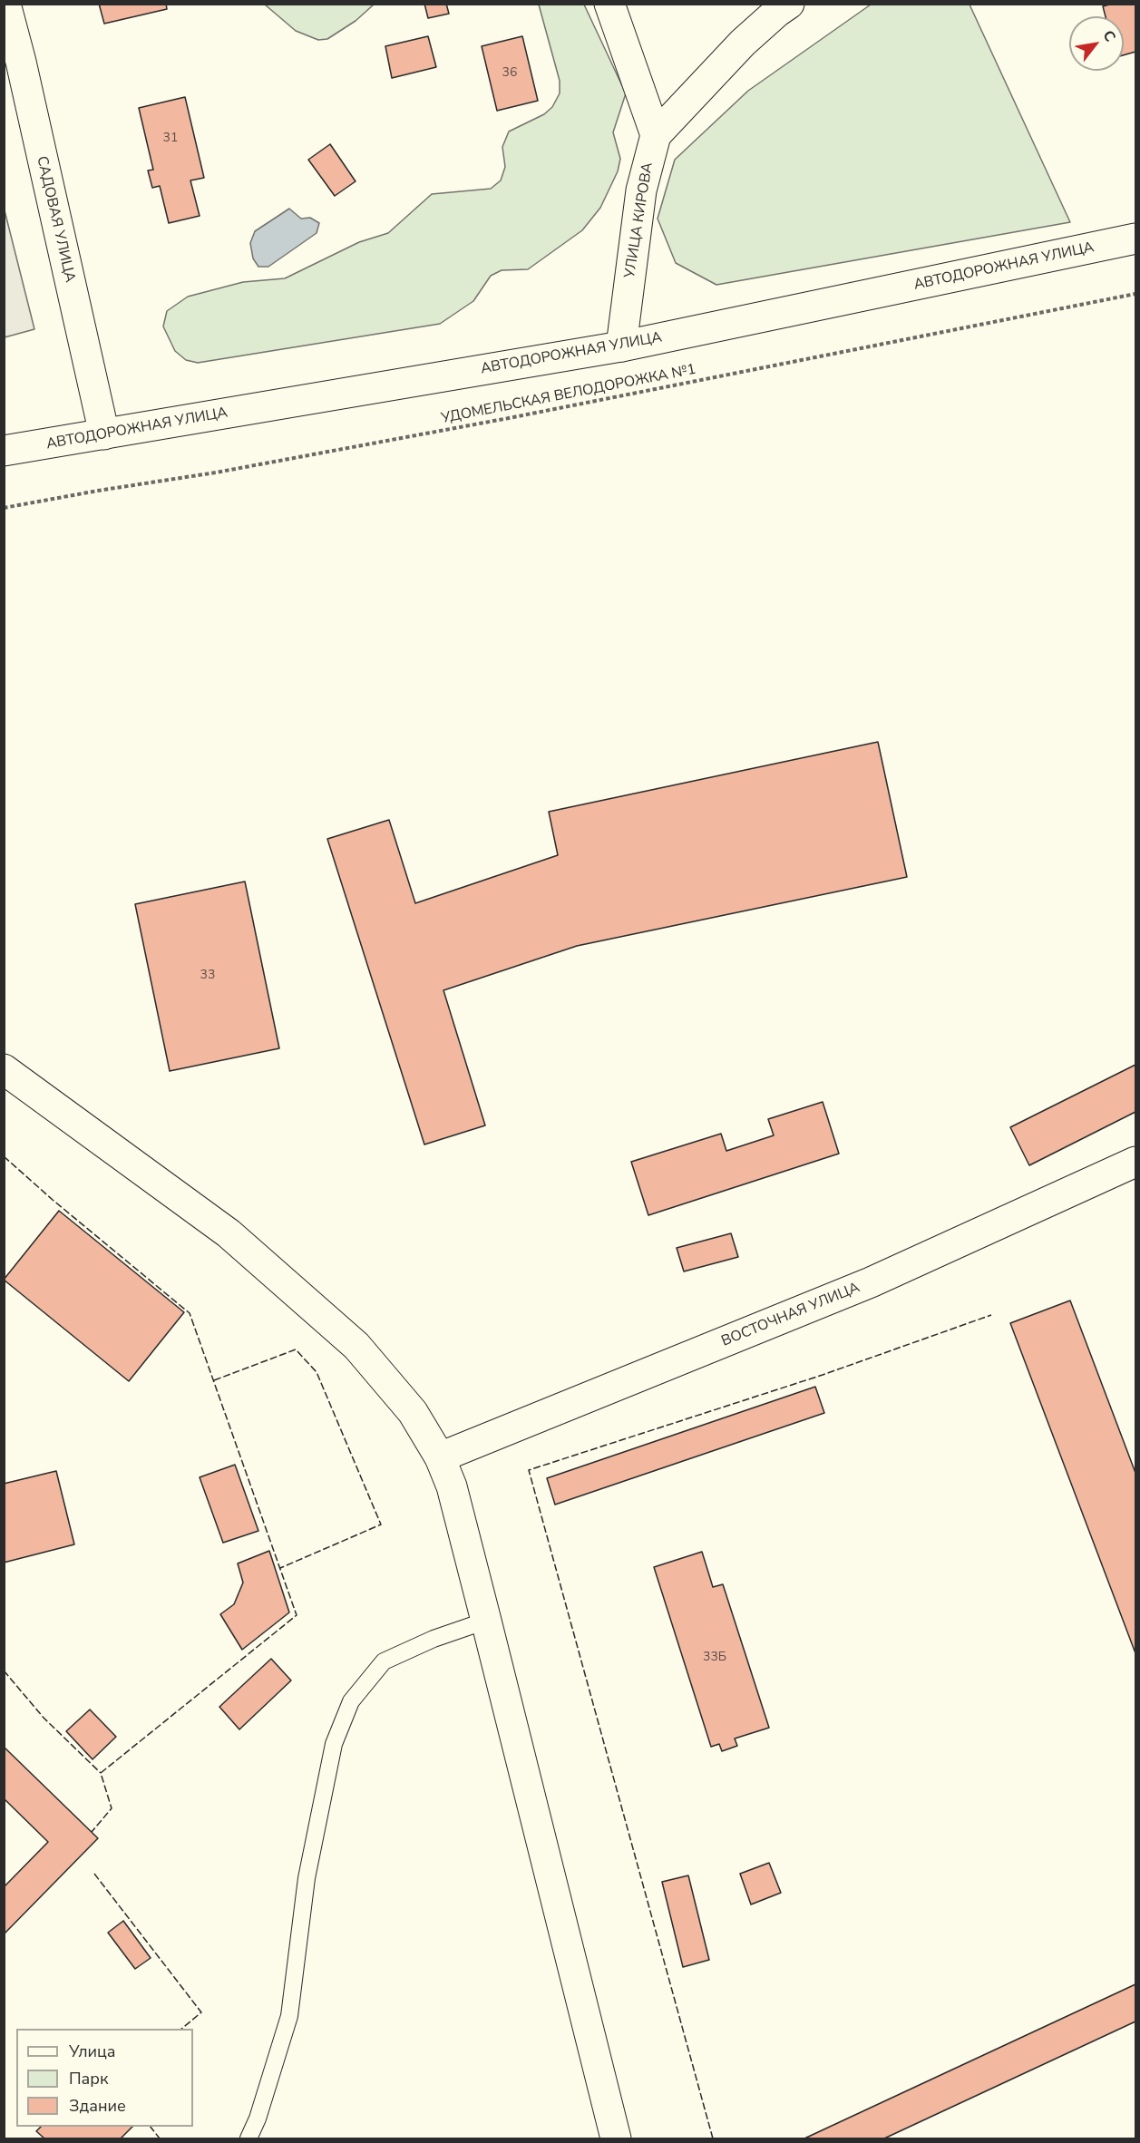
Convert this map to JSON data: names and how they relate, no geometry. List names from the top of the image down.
{
  "streets": {
    "street": [
      "САДОВАЯ УЛИЦА",
      "УЛИЦА КИРОВА",
      "АВТОДОРОЖНАЯ УЛИЦА",
      "ВОСТОЧНАЯ УЛИЦА"
    ],
    "path": ["УДОМЕЛЬСКАЯ ВЕЛОДОРОЖКА №1"]
  },
  "crossings": [
    ["САДОВАЯ УЛИЦА", "АВТОДОРОЖНАЯ УЛИЦА"],
    ["УЛИЦА КИРОВА", "АВТОДОРОЖНАЯ УЛИЦА"]
  ],
  "house_numbers": [
    "36",
    "31",
    "33",
    "33Б"
  ],
  "legend": ["Улица", "Парк", "Здание"],
  "north": "top right"
}
